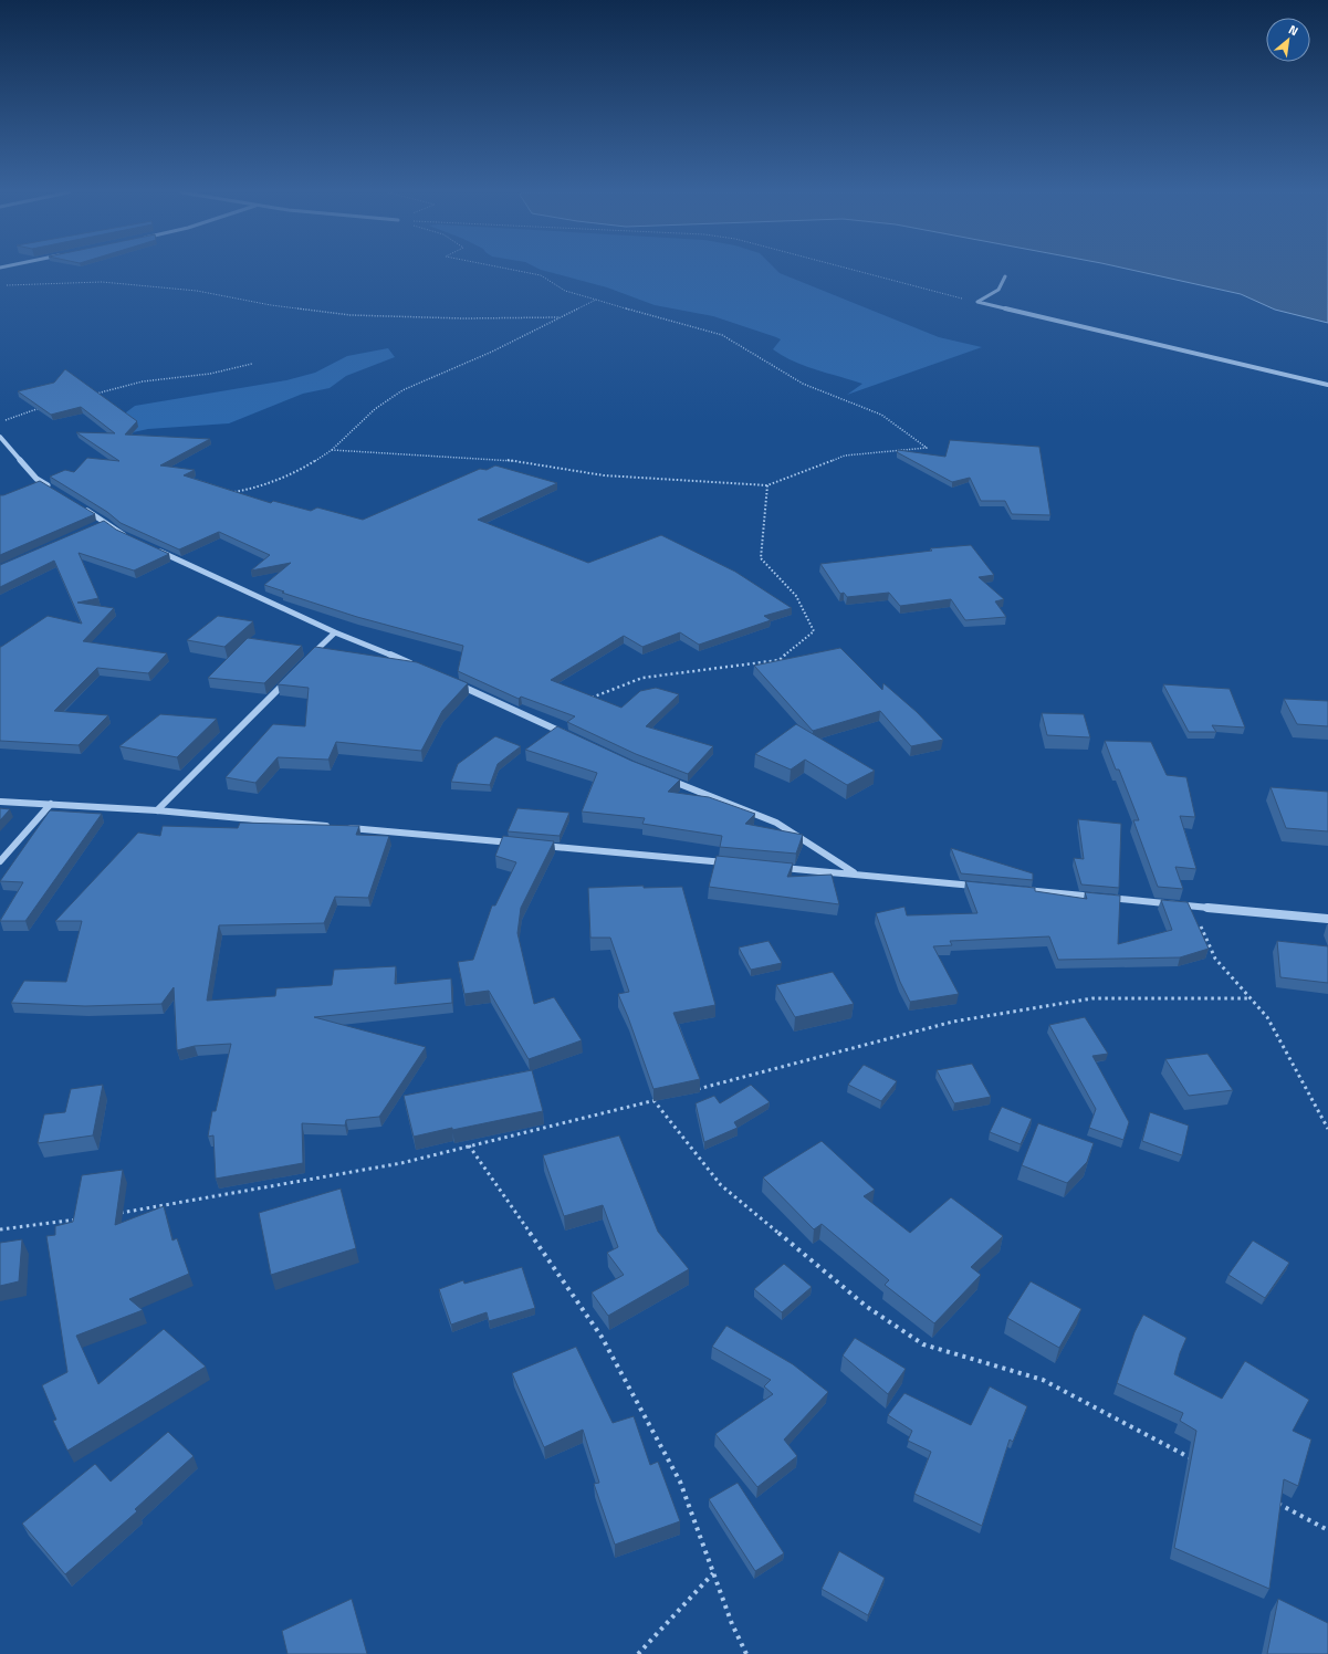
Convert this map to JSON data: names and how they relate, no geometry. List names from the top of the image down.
{
  "north": "top right"
}
